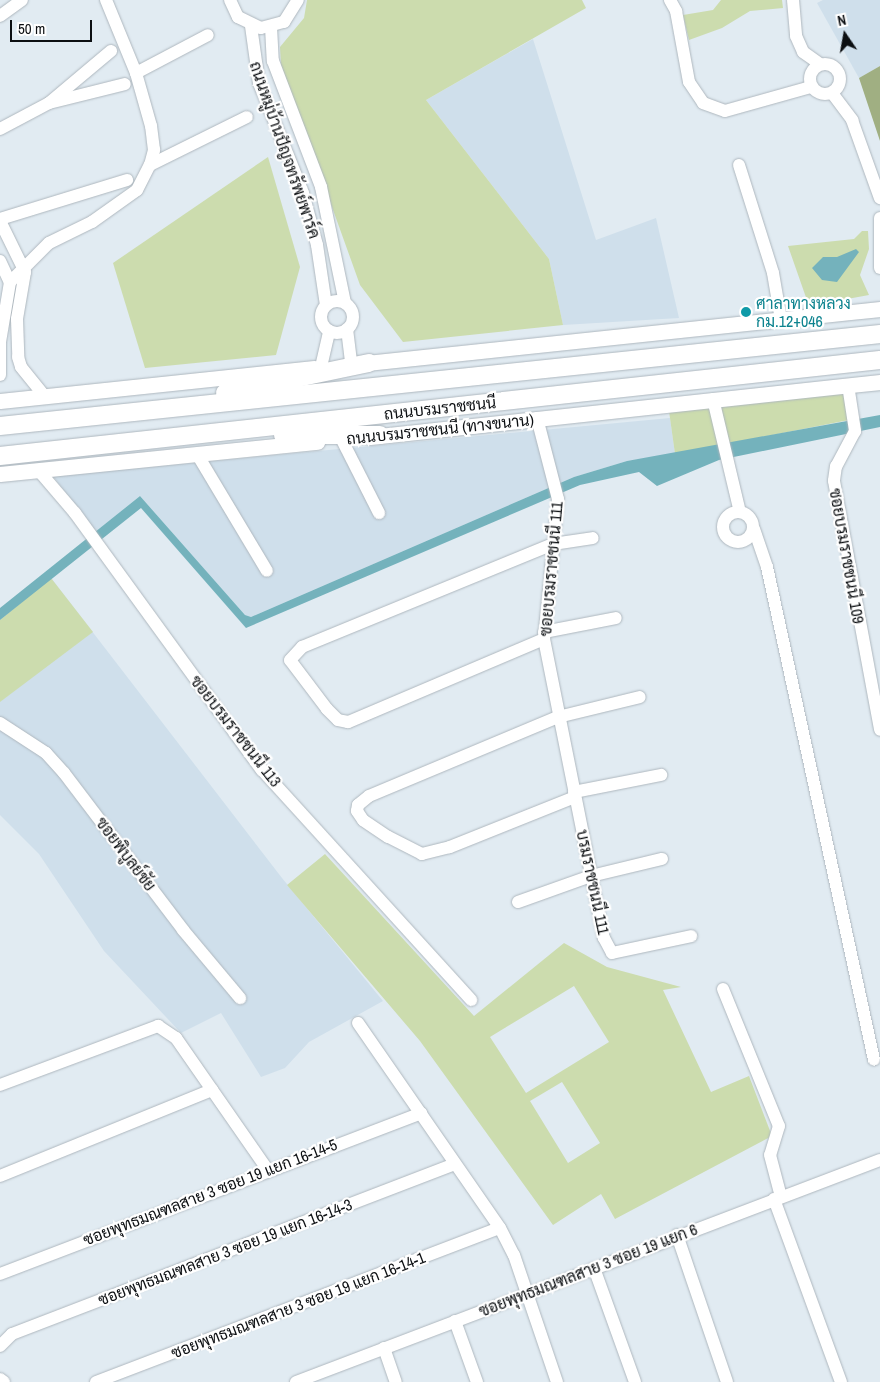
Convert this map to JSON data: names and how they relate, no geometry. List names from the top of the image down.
{
  "streets": {
    "highway": ["ถนนบรมราชชนนี"],
    "main road": ["ถนนบรมราชชนนี (ทางขนาน)"],
    "street": [
      "ถนนหมู่บ้านปัญจทรัพย์พาร์ค",
      "ซอยบรมราชชนนี 109",
      "ซอยบรมราชชนนี 111",
      "ซอยบรมราชชนนี 113",
      "ซอยพิบูลย์ชัย",
      "บรมราชชนนี 111",
      "ซอยพุทธมณฑลสาย 3 ซอย 19 แยก 16-14-5",
      "ซอยพุทธมณฑลสาย 3 ซอย 19 แยก 16-14-3",
      "ซอยพุทธมณฑลสาย 3 ซอย 19 แยก 6",
      "ซอยพุทธมณฑลสาย 3 ซอย 19 แยก 16-14-1"
    ]
  },
  "crossings": [
    ["ถนนบรมราชชนนี (ทางขนาน)", "ซอยบรมราชชนนี 109"],
    ["ถนนบรมราชชนนี (ทางขนาน)", "ซอยบรมราชชนนี 111"],
    ["ถนนบรมราชชนนี (ทางขนาน)", "ซอยบรมราชชนนี 113"],
    ["ซอยบรมราชชนนี 111", "บรมราชชนนี 111"]
  ],
  "places": ["ศาลาทางหลวง กม.12+046"],
  "scale_bar": "50 m",
  "north": "top"
}
